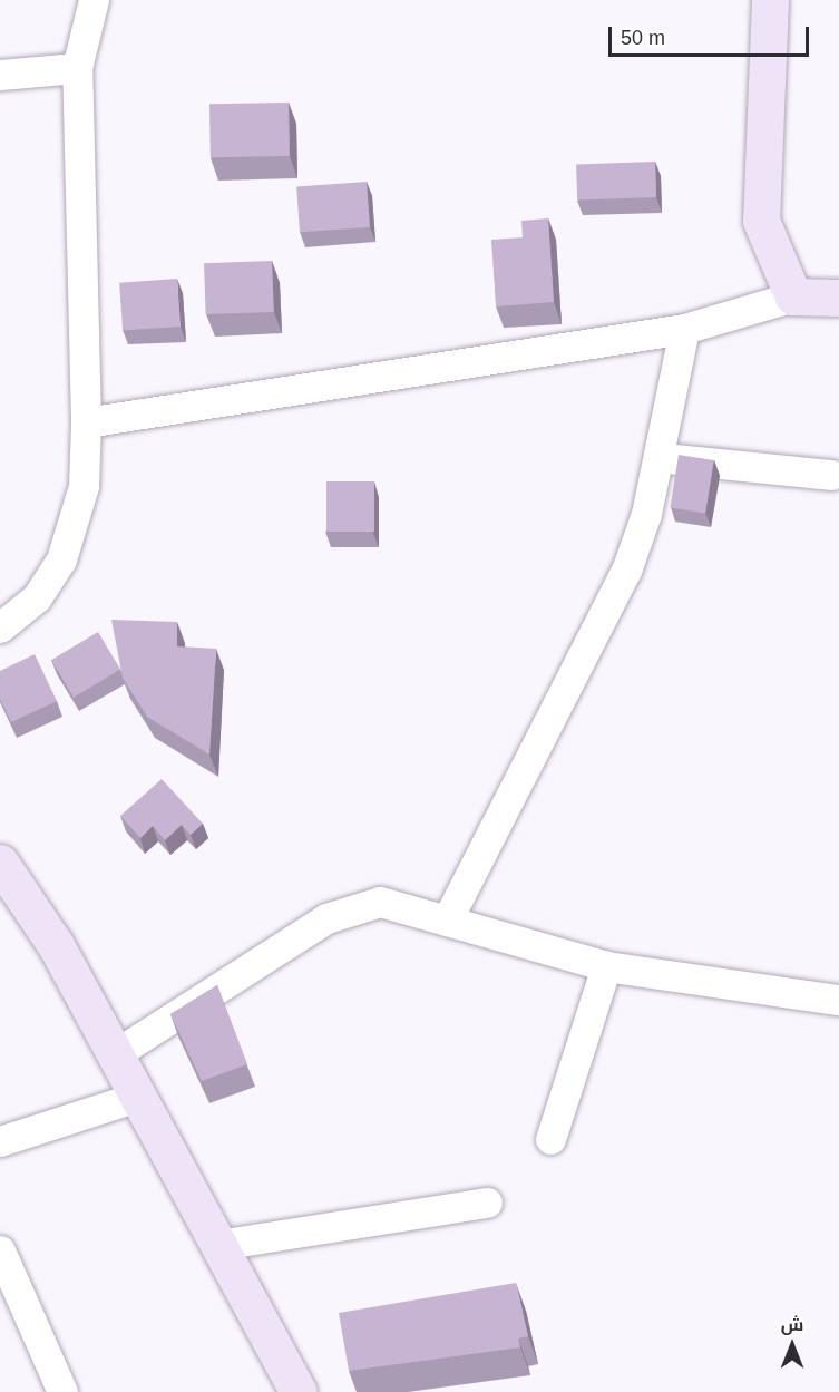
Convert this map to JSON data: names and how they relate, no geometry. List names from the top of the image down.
{
  "scale_bar": "50 m",
  "north": "top"
}
